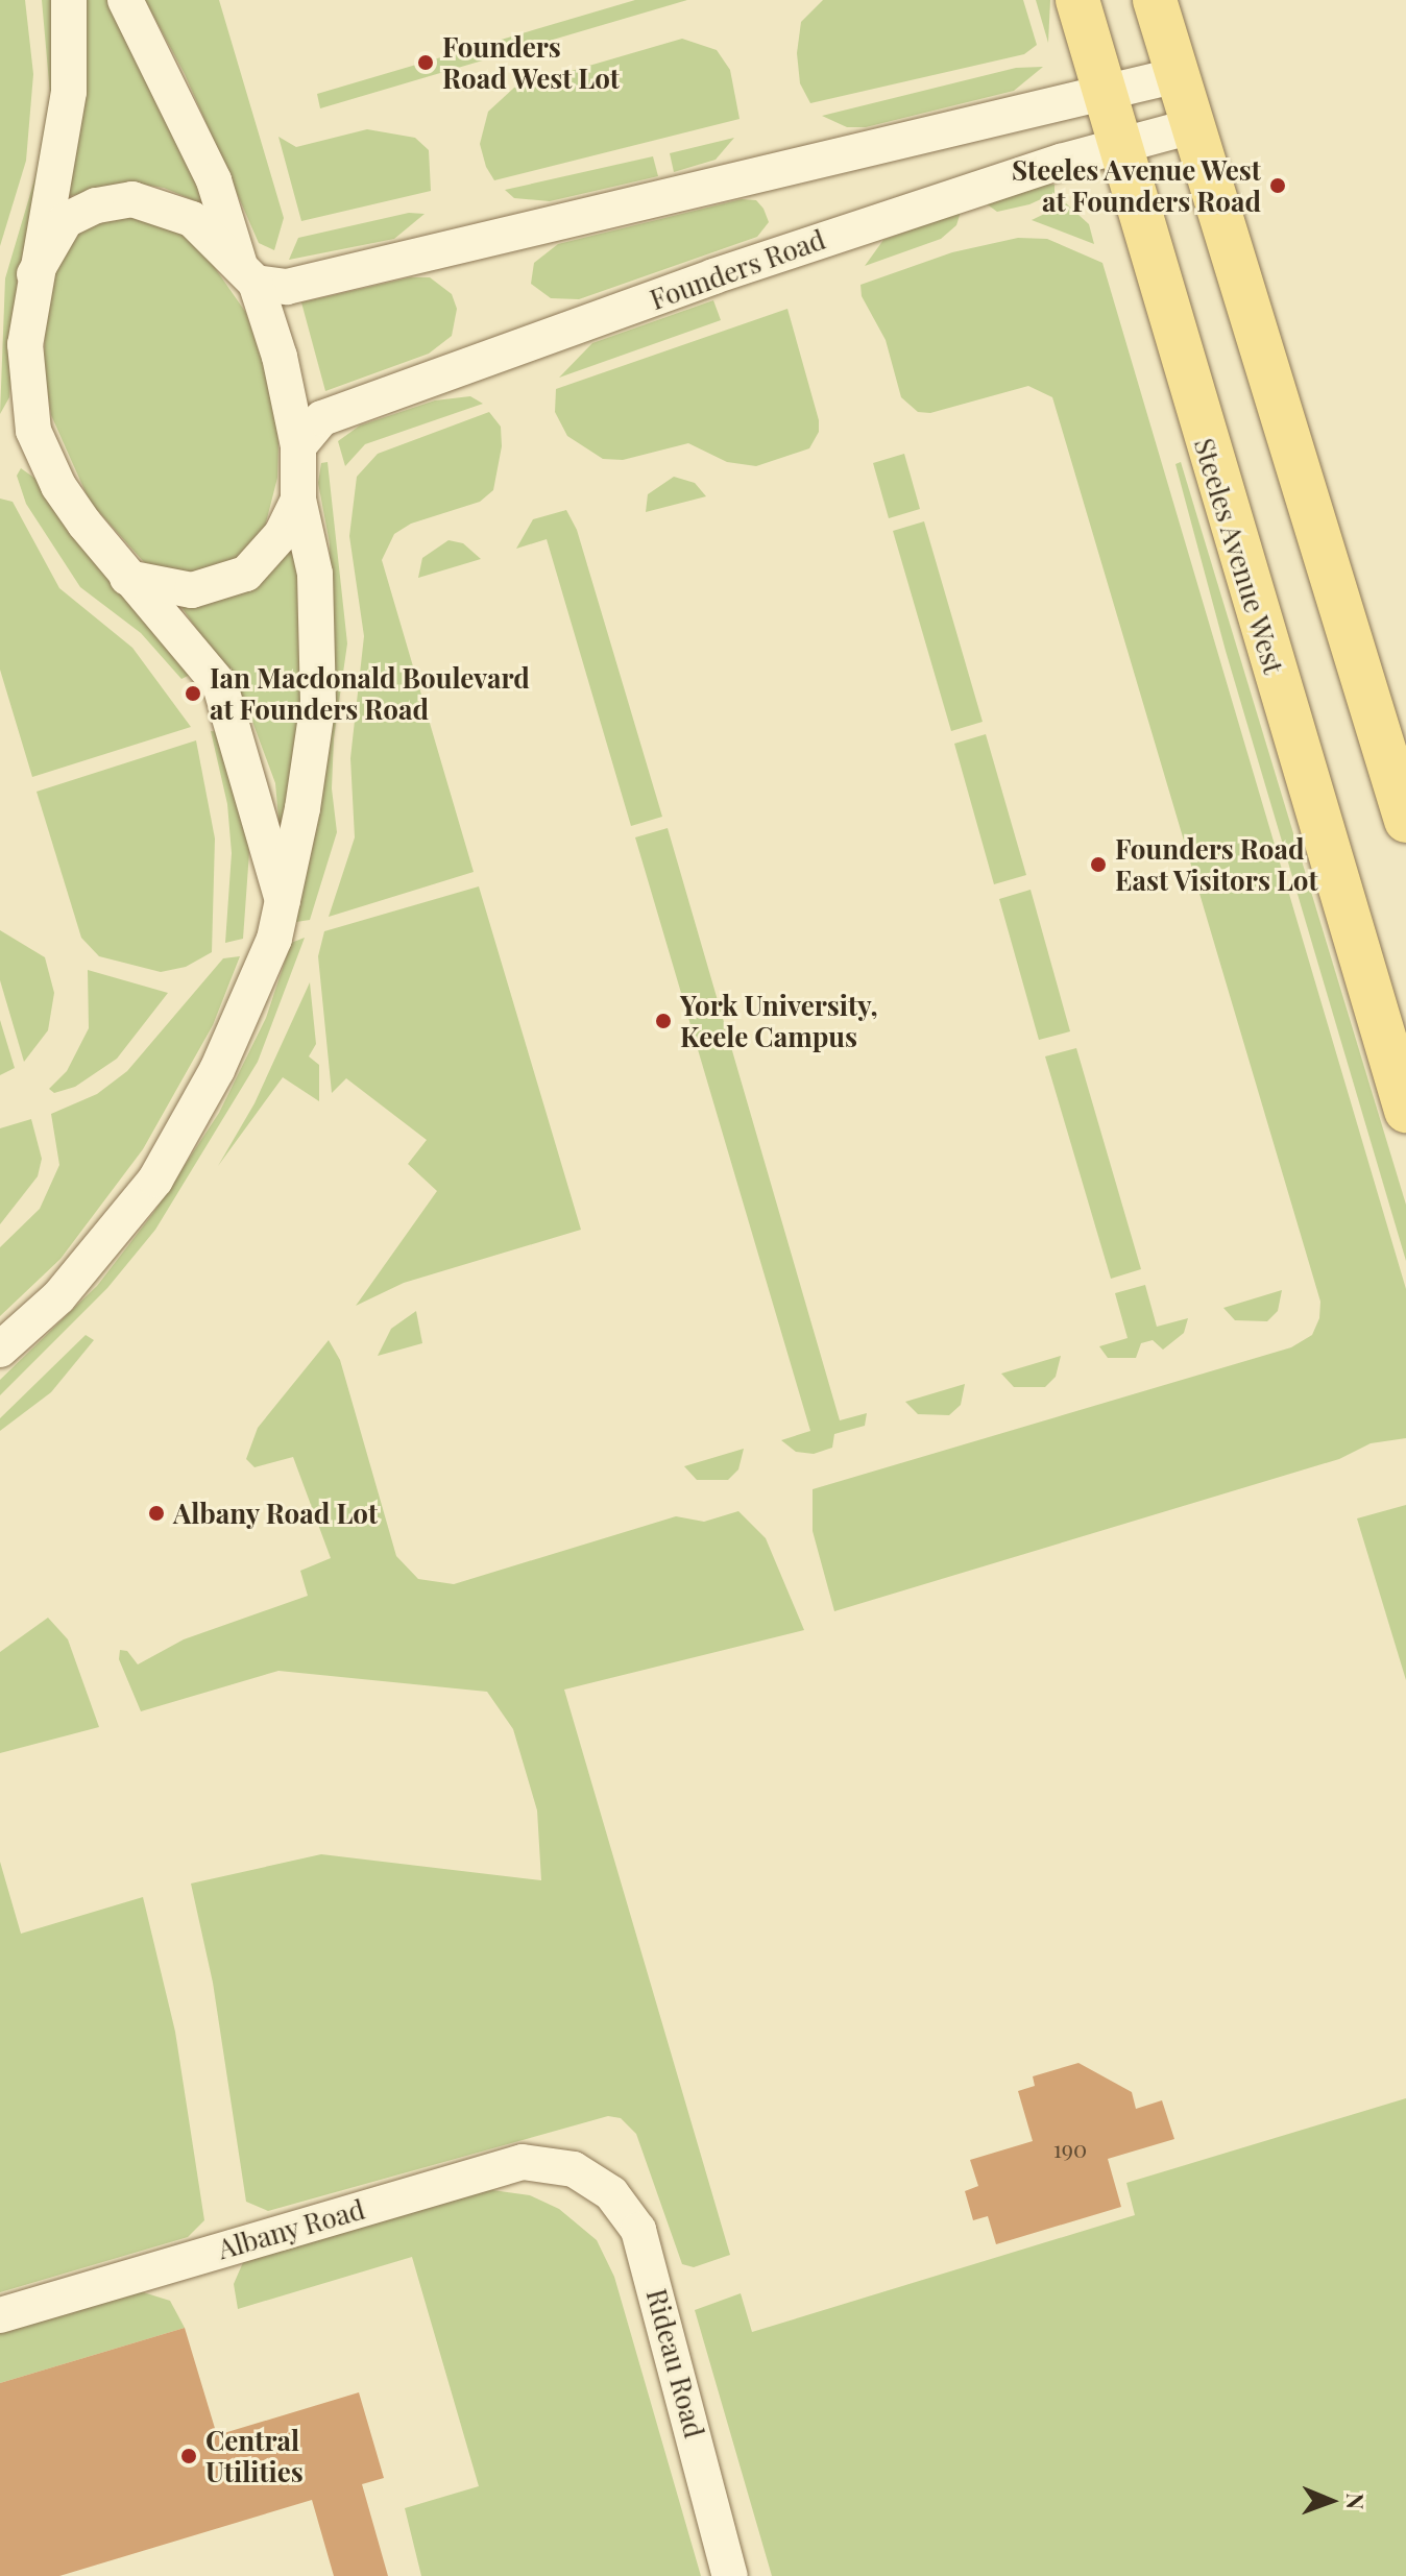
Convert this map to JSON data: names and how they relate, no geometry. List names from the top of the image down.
{
  "streets": {
    "main road": ["Steeles Avenue West"],
    "street": ["Founders Road", "Albany Road", "Rideau Road"]
  },
  "crossings": [
    ["Founders Road", "Steeles Avenue West"],
    ["Albany Road", "Rideau Road"]
  ],
  "places": [
    "Founders Road West Lot",
    "Steeles Avenue West at Founders Road",
    "Ian Macdonald Boulevard at Founders Road",
    "Founders Road East Visitors Lot",
    "York University, Keele Campus",
    "Albany Road Lot",
    "Central Utilities"
  ],
  "house_numbers": ["190"],
  "north": "right"
}
